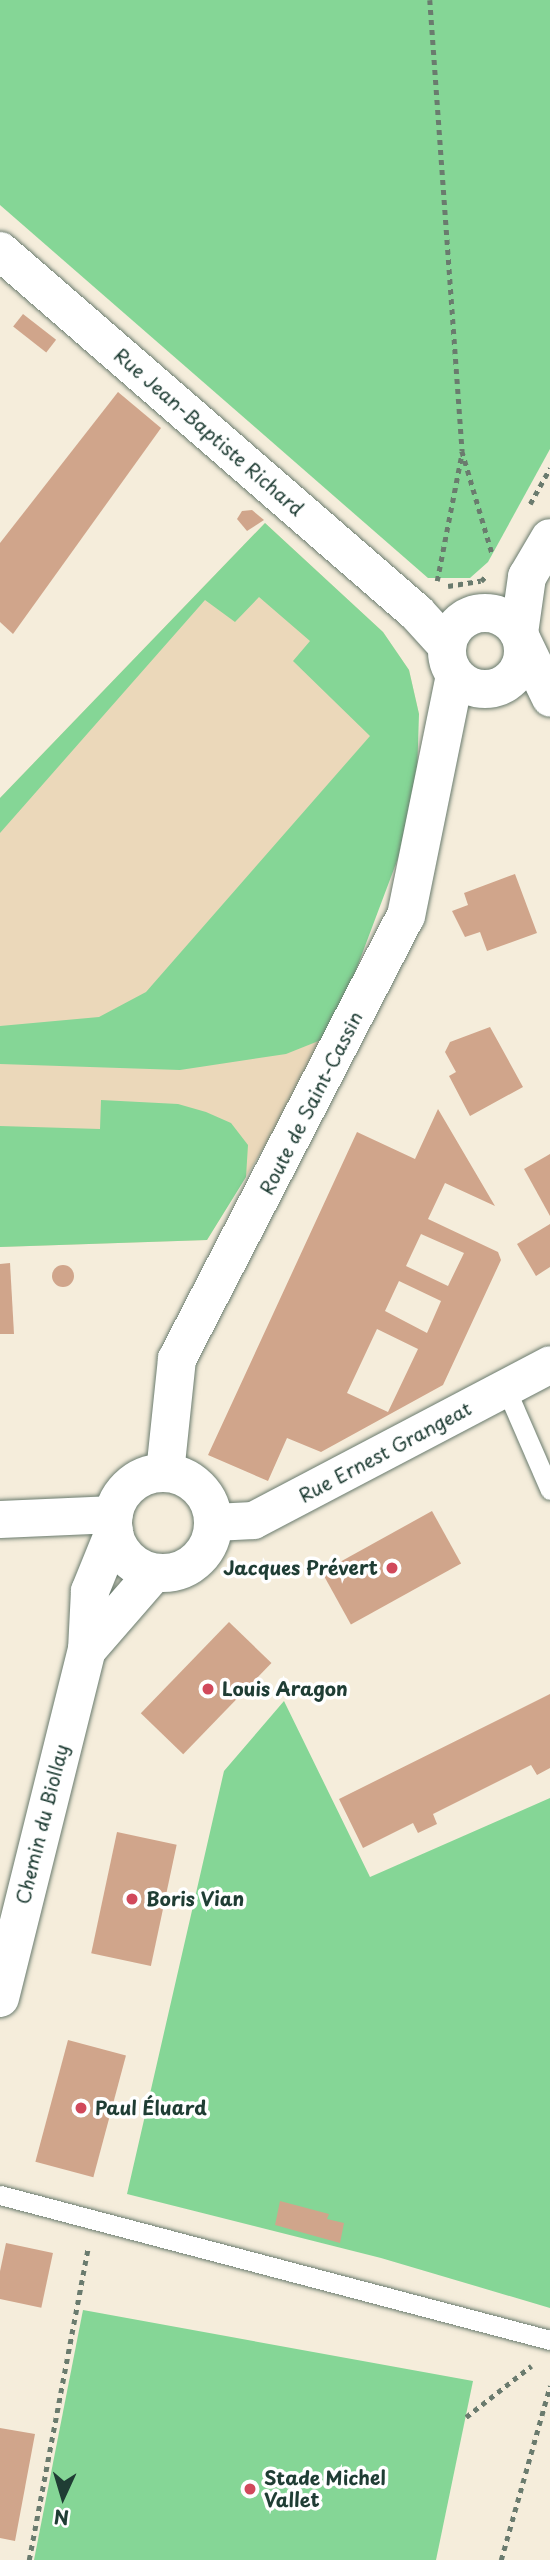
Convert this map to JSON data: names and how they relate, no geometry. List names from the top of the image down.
{
  "streets": {
    "street": [
      "Rue Jean-Baptiste Richard",
      "Route de Saint-Cassin",
      "Rue Ernest Grangeat",
      "Chemin du Biollay"
    ]
  },
  "crossings": [
    ["Rue Jean-Baptiste Richard", "Route de Saint-Cassin"],
    ["Route de Saint-Cassin", "Rue Ernest Grangeat"],
    ["Route de Saint-Cassin", "Chemin du Biollay"],
    ["Rue Ernest Grangeat", "Chemin du Biollay"]
  ],
  "places": [
    "Jacques Prévert",
    "Louis Aragon",
    "Boris Vian",
    "Paul Éluard",
    "Stade Michel Vallet"
  ],
  "north": "bottom"
}
